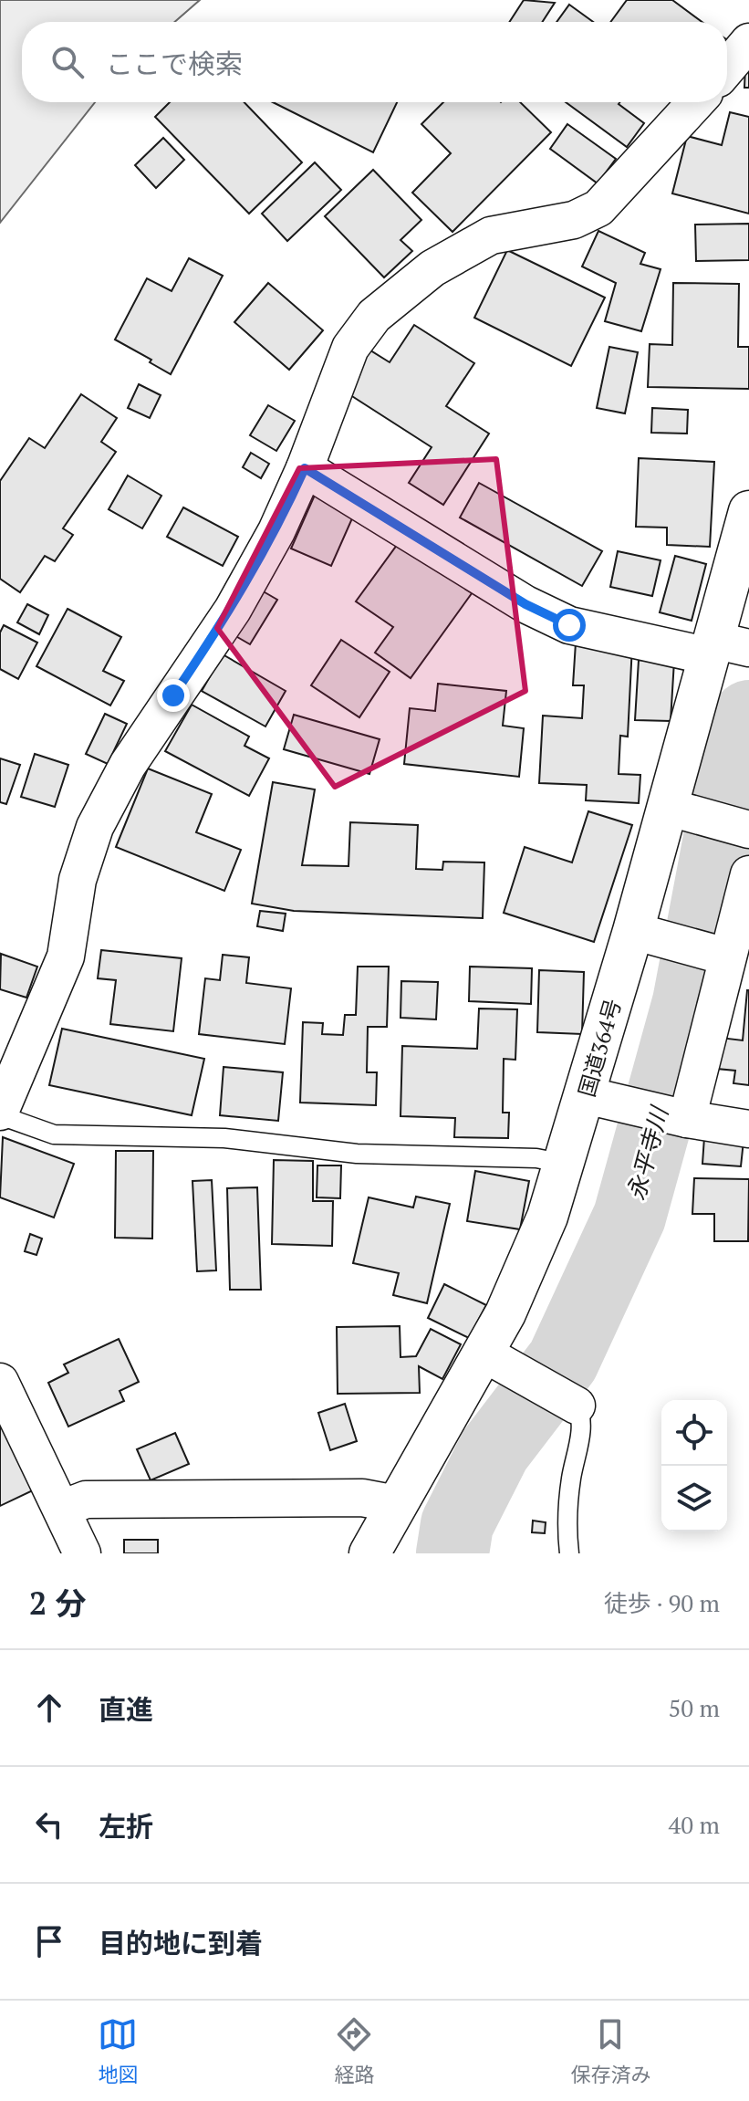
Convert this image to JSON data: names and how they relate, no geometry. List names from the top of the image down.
{
  "streets": {
    "highway": ["国道364号"]
  },
  "water": ["永平寺川"],
  "page": {
    "search": "ここで検索",
    "heading": ["2 分", "徒歩 · 90 m"],
    "list": [
      ["直進", "50 m"],
      ["左折", "40 m"],
      "目的地に到着"
    ],
    "nav": ["地図", "経路", "保存済み"]
  }
}
